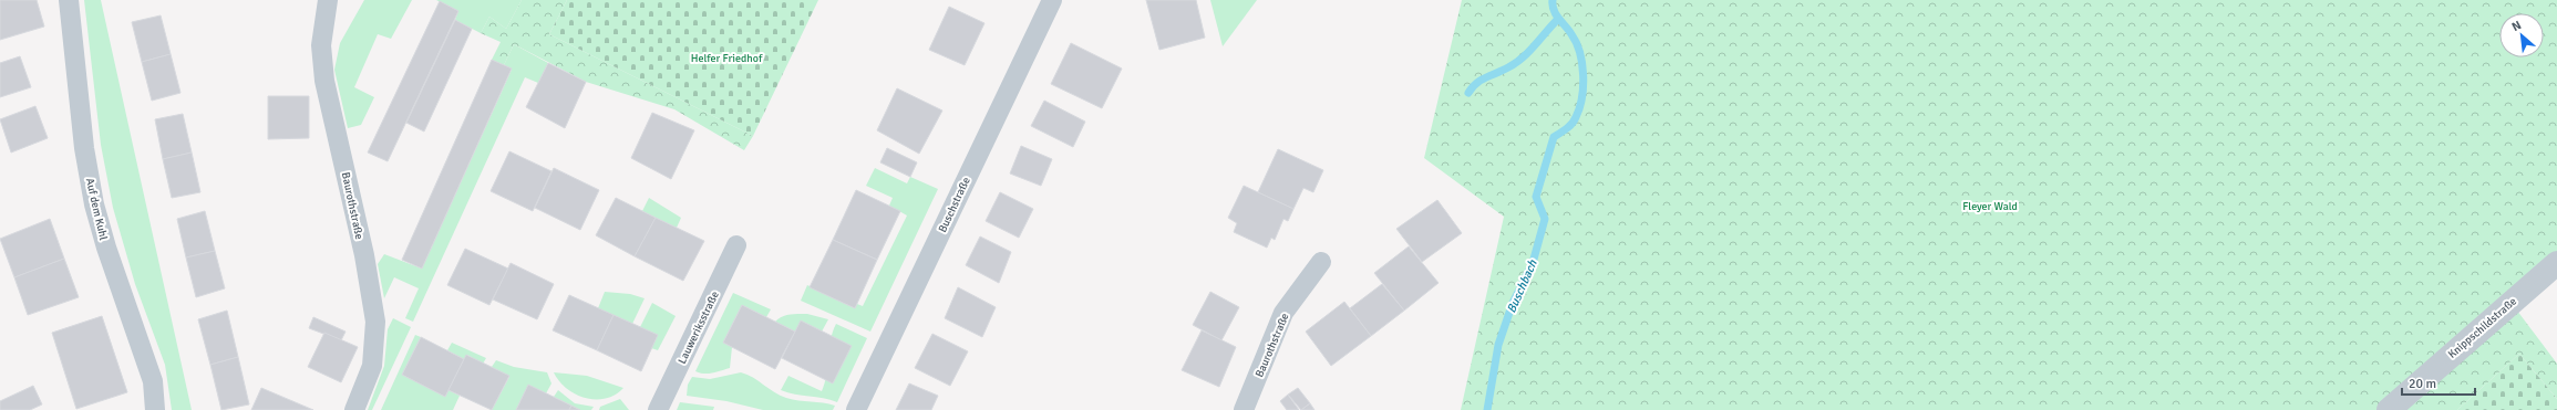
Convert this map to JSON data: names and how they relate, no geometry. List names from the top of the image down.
{
  "streets": {
    "street": [
      "Buschstraße",
      "Baurothstraße",
      "Auf dem Kuhl",
      "Lauweriksstraße",
      "Knippschildstraße"
    ]
  },
  "water": ["Buschbach"],
  "parks": ["Helfer Friedhof", "Fleyer Wald"],
  "scale_bar": "20 m",
  "north": "top left"
}
